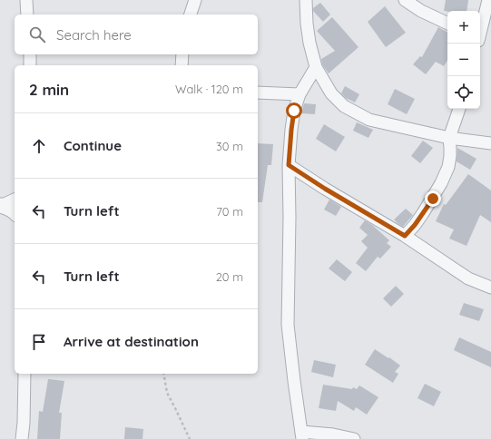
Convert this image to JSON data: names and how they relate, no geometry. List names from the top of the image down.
{
  "page": {
    "map_buttons": ["+", "−"],
    "search": "Search here",
    "heading": ["2 min", "Walk · 120 m"],
    "list": [
      ["Continue", "30 m"],
      ["Turn left", "70 m"],
      ["Turn left", "20 m"],
      "Arrive at destination"
    ]
  }
}
